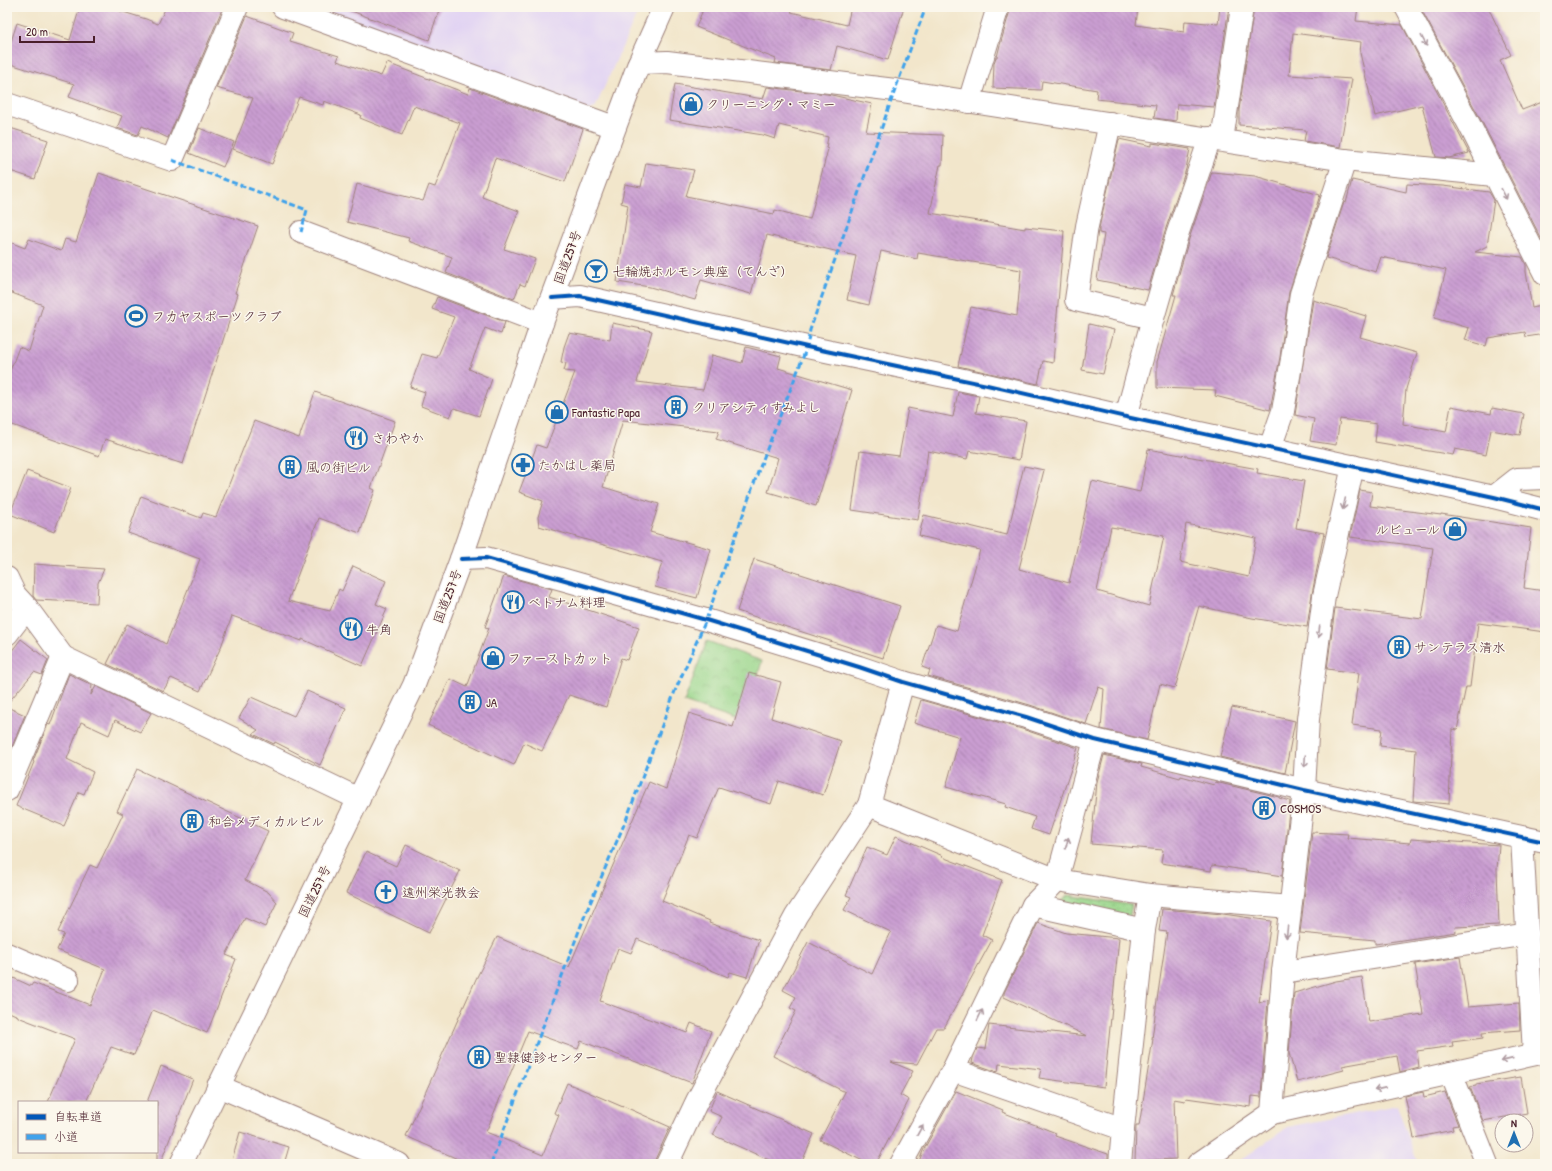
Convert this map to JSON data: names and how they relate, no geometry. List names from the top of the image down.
{
  "streets": {
    "main road": ["国道257号"]
  },
  "places": {
    "shop": [
      "クリーニング・マミー",
      "Fantastic Papa",
      "ルビュール",
      "ファーストカット"
    ],
    "bar": ["七輪焼ホルモン典座（てんざ）"],
    "sports": ["フカヤスポーツクラブ"],
    "building": [
      "クリアシティすみよし",
      "風の街ビル",
      "サンテラス清水",
      "JA",
      "COSMOS",
      "和合メディカルビル",
      "聖隷健診センター"
    ],
    "restaurant": ["さわやか", "ベトナム料理", "牛角"],
    "pharmacy": ["たかはし薬局"],
    "church": ["遠州栄光教会"]
  },
  "legend": ["自転車道", "小道"],
  "scale_bar": "20 m",
  "north": "top"
}
